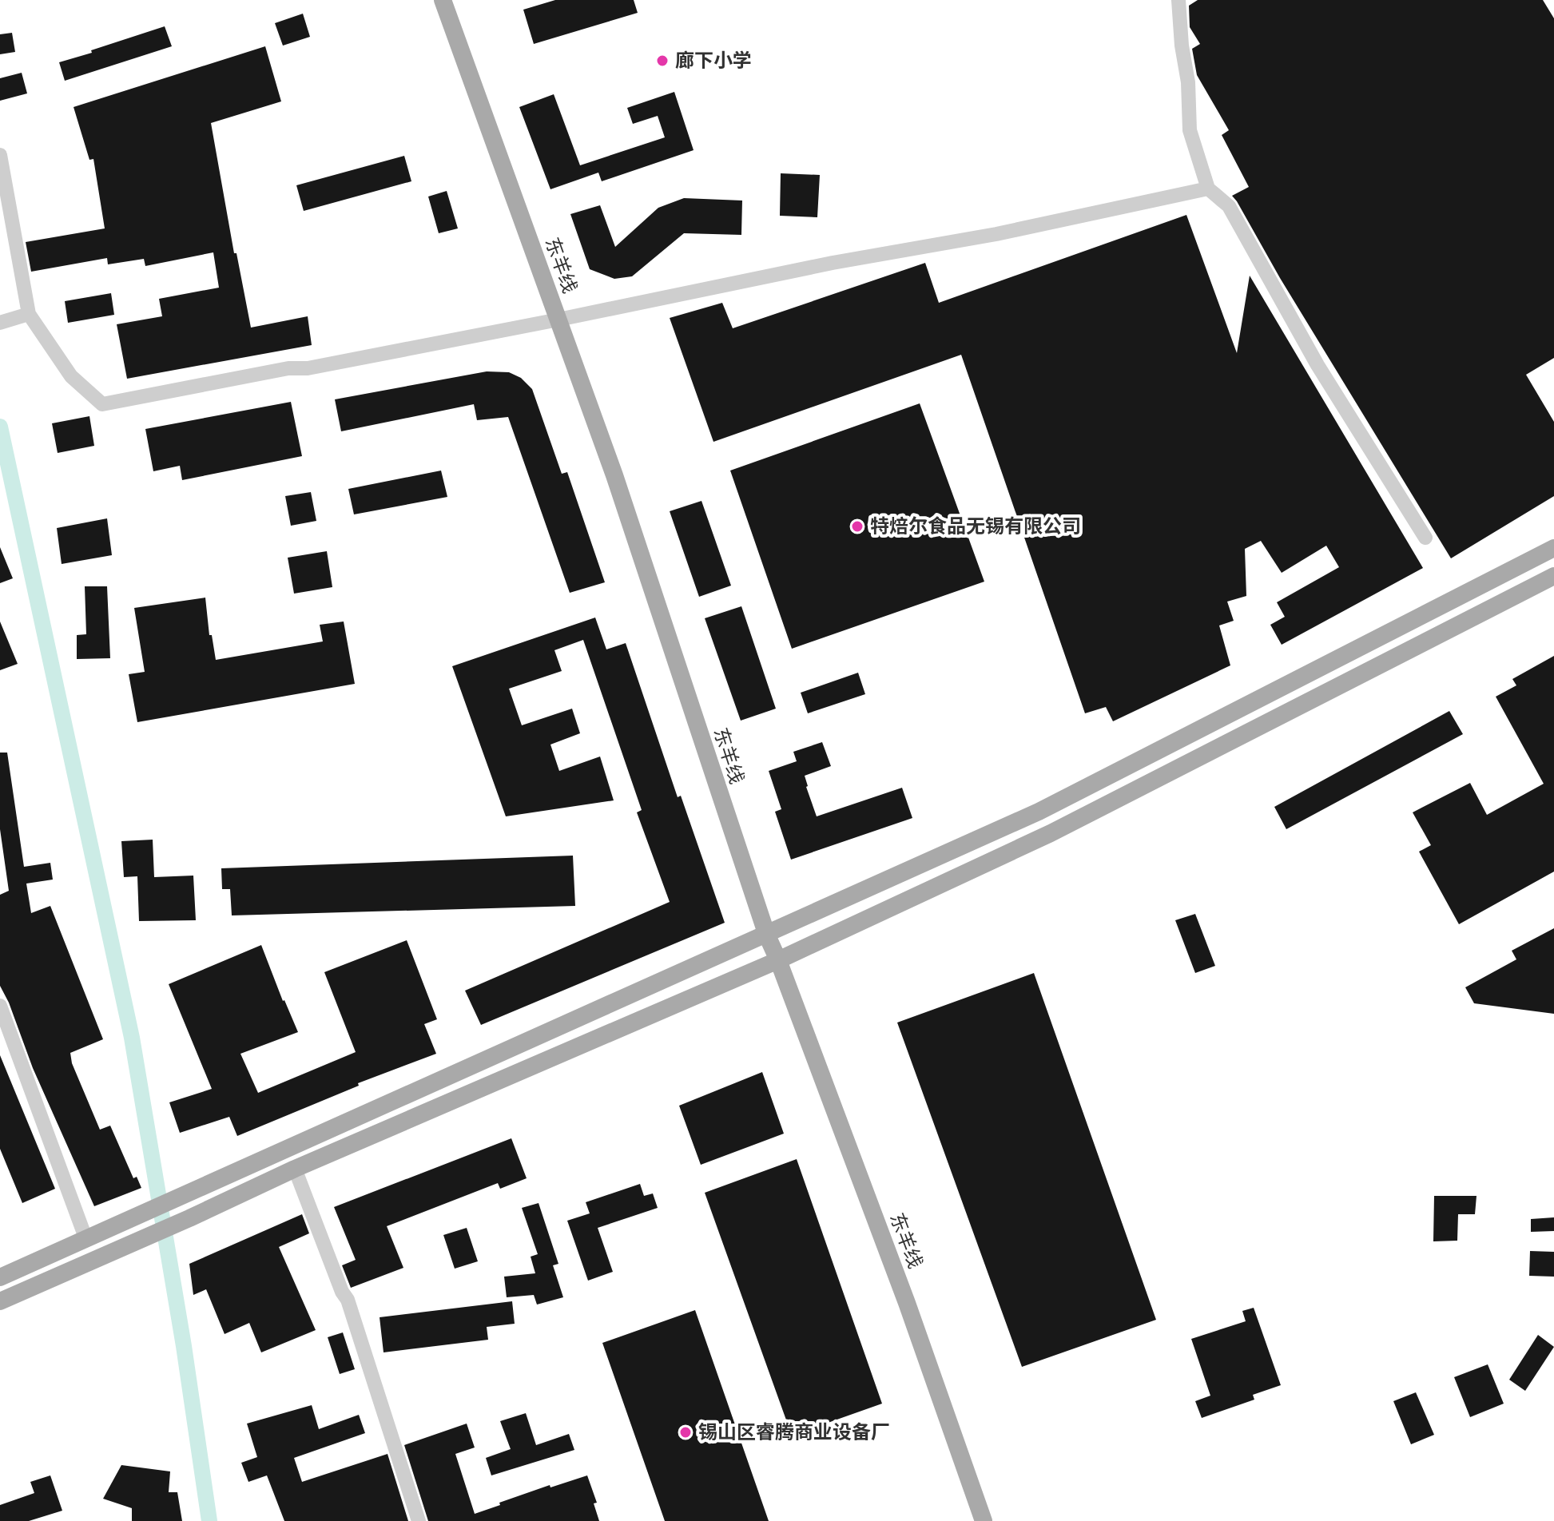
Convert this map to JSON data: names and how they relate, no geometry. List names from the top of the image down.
{
  "streets": {
    "main road": ["东羊线"]
  },
  "places": ["廊下小学", "特焙尔食品无锡有限公司", "锡山区睿腾商业设备厂"]
}
